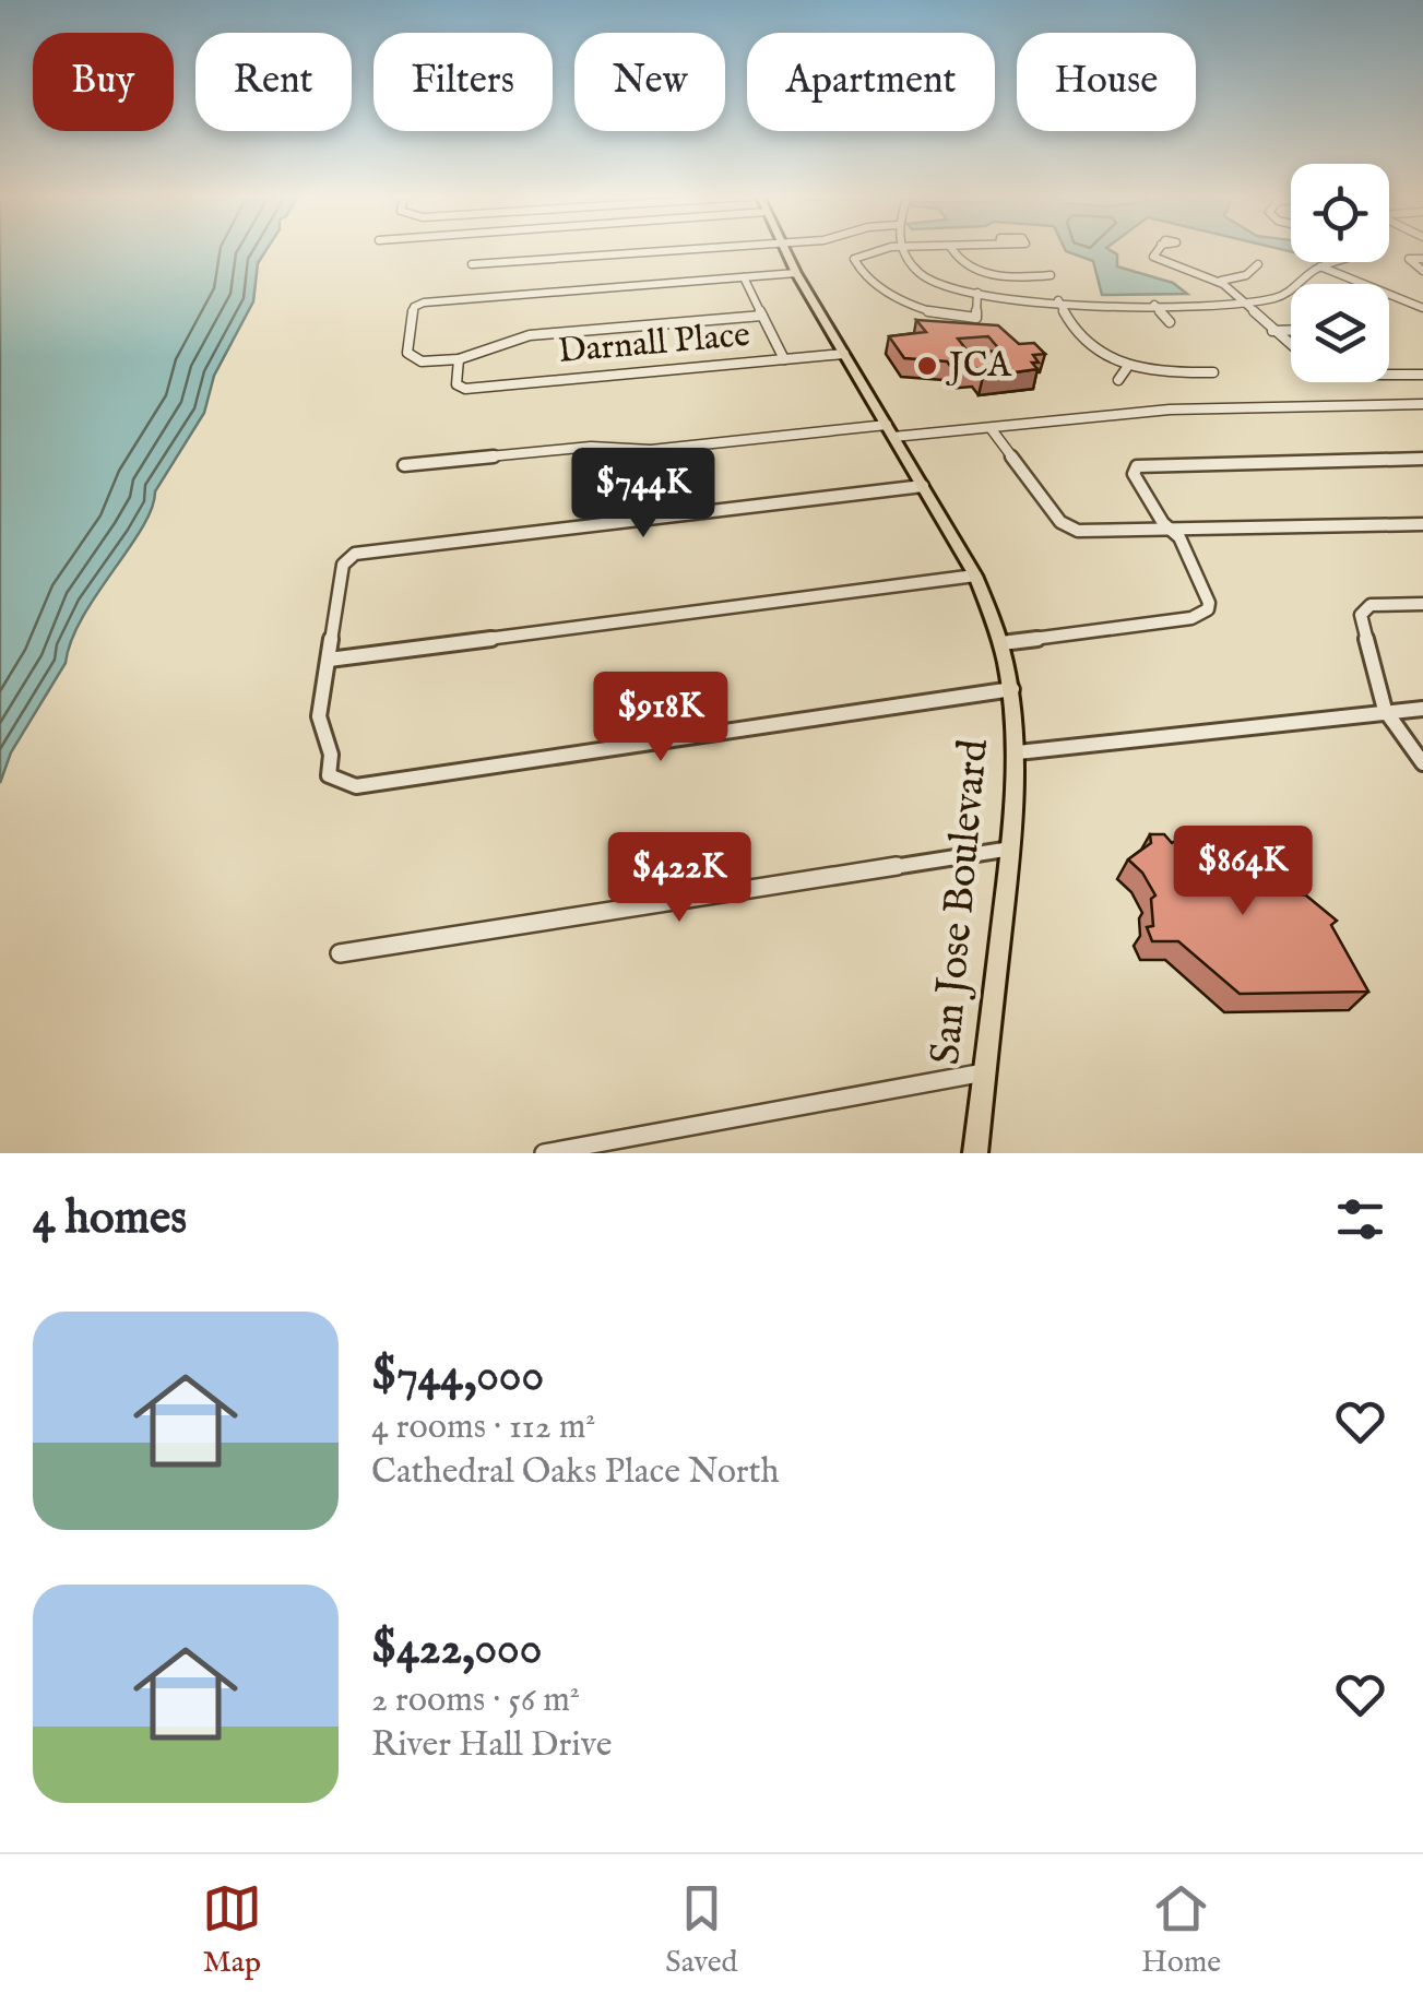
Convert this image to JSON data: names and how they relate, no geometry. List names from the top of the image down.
{
  "streets": {
    "main road": ["San Jose Boulevard"],
    "street": ["Darnall Place"]
  },
  "crossings": [
    ["Darnall Place", "San Jose Boulevard"]
  ],
  "places": ["JCA"],
  "page": {
    "chip": [
      "Buy",
      "Rent",
      "Filters",
      "New",
      "Apartment",
      "House"
    ],
    "price": [
      "$744K",
      "$918K",
      "$864K",
      "$422K"
    ],
    "heading": "4 homes",
    "list": [
      {
        "name": "$744,000",
        "note": "4 rooms · 112 m² · Cathedral Oaks Place North"
      },
      {
        "name": "$422,000",
        "note": "2 rooms · 56 m² · River Hall Drive"
      }
    ],
    "tabs": ["Map", "Saved", "Home"]
  }
}
